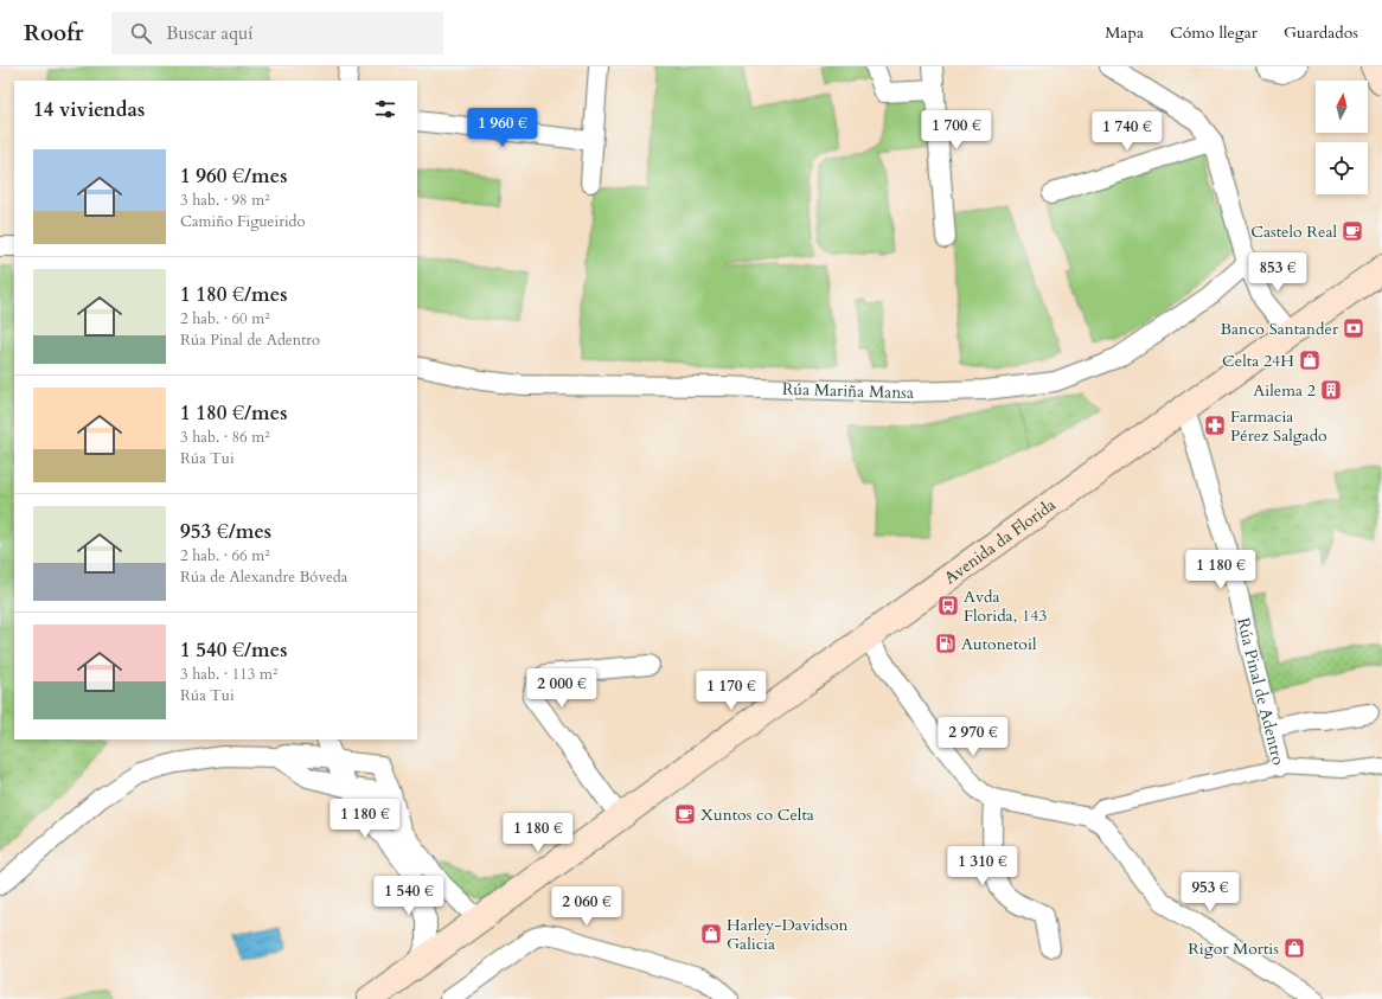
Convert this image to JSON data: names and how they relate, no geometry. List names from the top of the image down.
{
  "streets": {
    "main road": ["Avenida da Florida"],
    "street": ["Rúa Mariña Mansa", "Rúa Pinal de Adentro"]
  },
  "crossings": [
    ["Avenida da Florida", "Rúa Pinal de Adentro"]
  ],
  "places": {
    "cafe": ["Castelo Real", "Xuntos co Celta"],
    "bank": ["Banco Santander"],
    "shop": ["Celta 24H", "Harley-Davidson Galicia", "Rigor Mortis"],
    "building": ["Ailema 2"],
    "pharmacy": ["Farmacia Pérez Salgado"],
    "bus stop": ["Avda Florida, 143"],
    "fuel station": ["Autonetoil"]
  },
  "north": "top",
  "page": {
    "header": "Roofr",
    "search": "Buscar aquí",
    "nav": ["Mapa", "Cómo llegar", "Guardados"],
    "heading": "14 viviendas",
    "price": [
      "1 960 €",
      "1 700 €",
      "1 740 €",
      "853 €",
      "1 180 €",
      "2 000 €",
      "1 170 €",
      "2 970 €",
      "1 180 €",
      "1 180 €",
      "1 310 €",
      "953 €",
      "1 540 €",
      "2 060 €"
    ],
    "list": [
      {
        "name": "1 960 €/mes",
        "note": "3 hab. · 98 m² · Camiño Figueirido"
      },
      {
        "name": "1 180 €/mes",
        "note": "2 hab. · 60 m² · Rúa Pinal de Adentro"
      },
      {
        "name": "1 180 €/mes",
        "note": "3 hab. · 86 m² · Rúa Tui"
      },
      {
        "name": "953 €/mes",
        "note": "2 hab. · 66 m² · Rúa de Alexandre Bóveda"
      },
      {
        "name": "1 540 €/mes",
        "note": "3 hab. · 113 m² · Rúa Tui"
      }
    ]
  }
}
